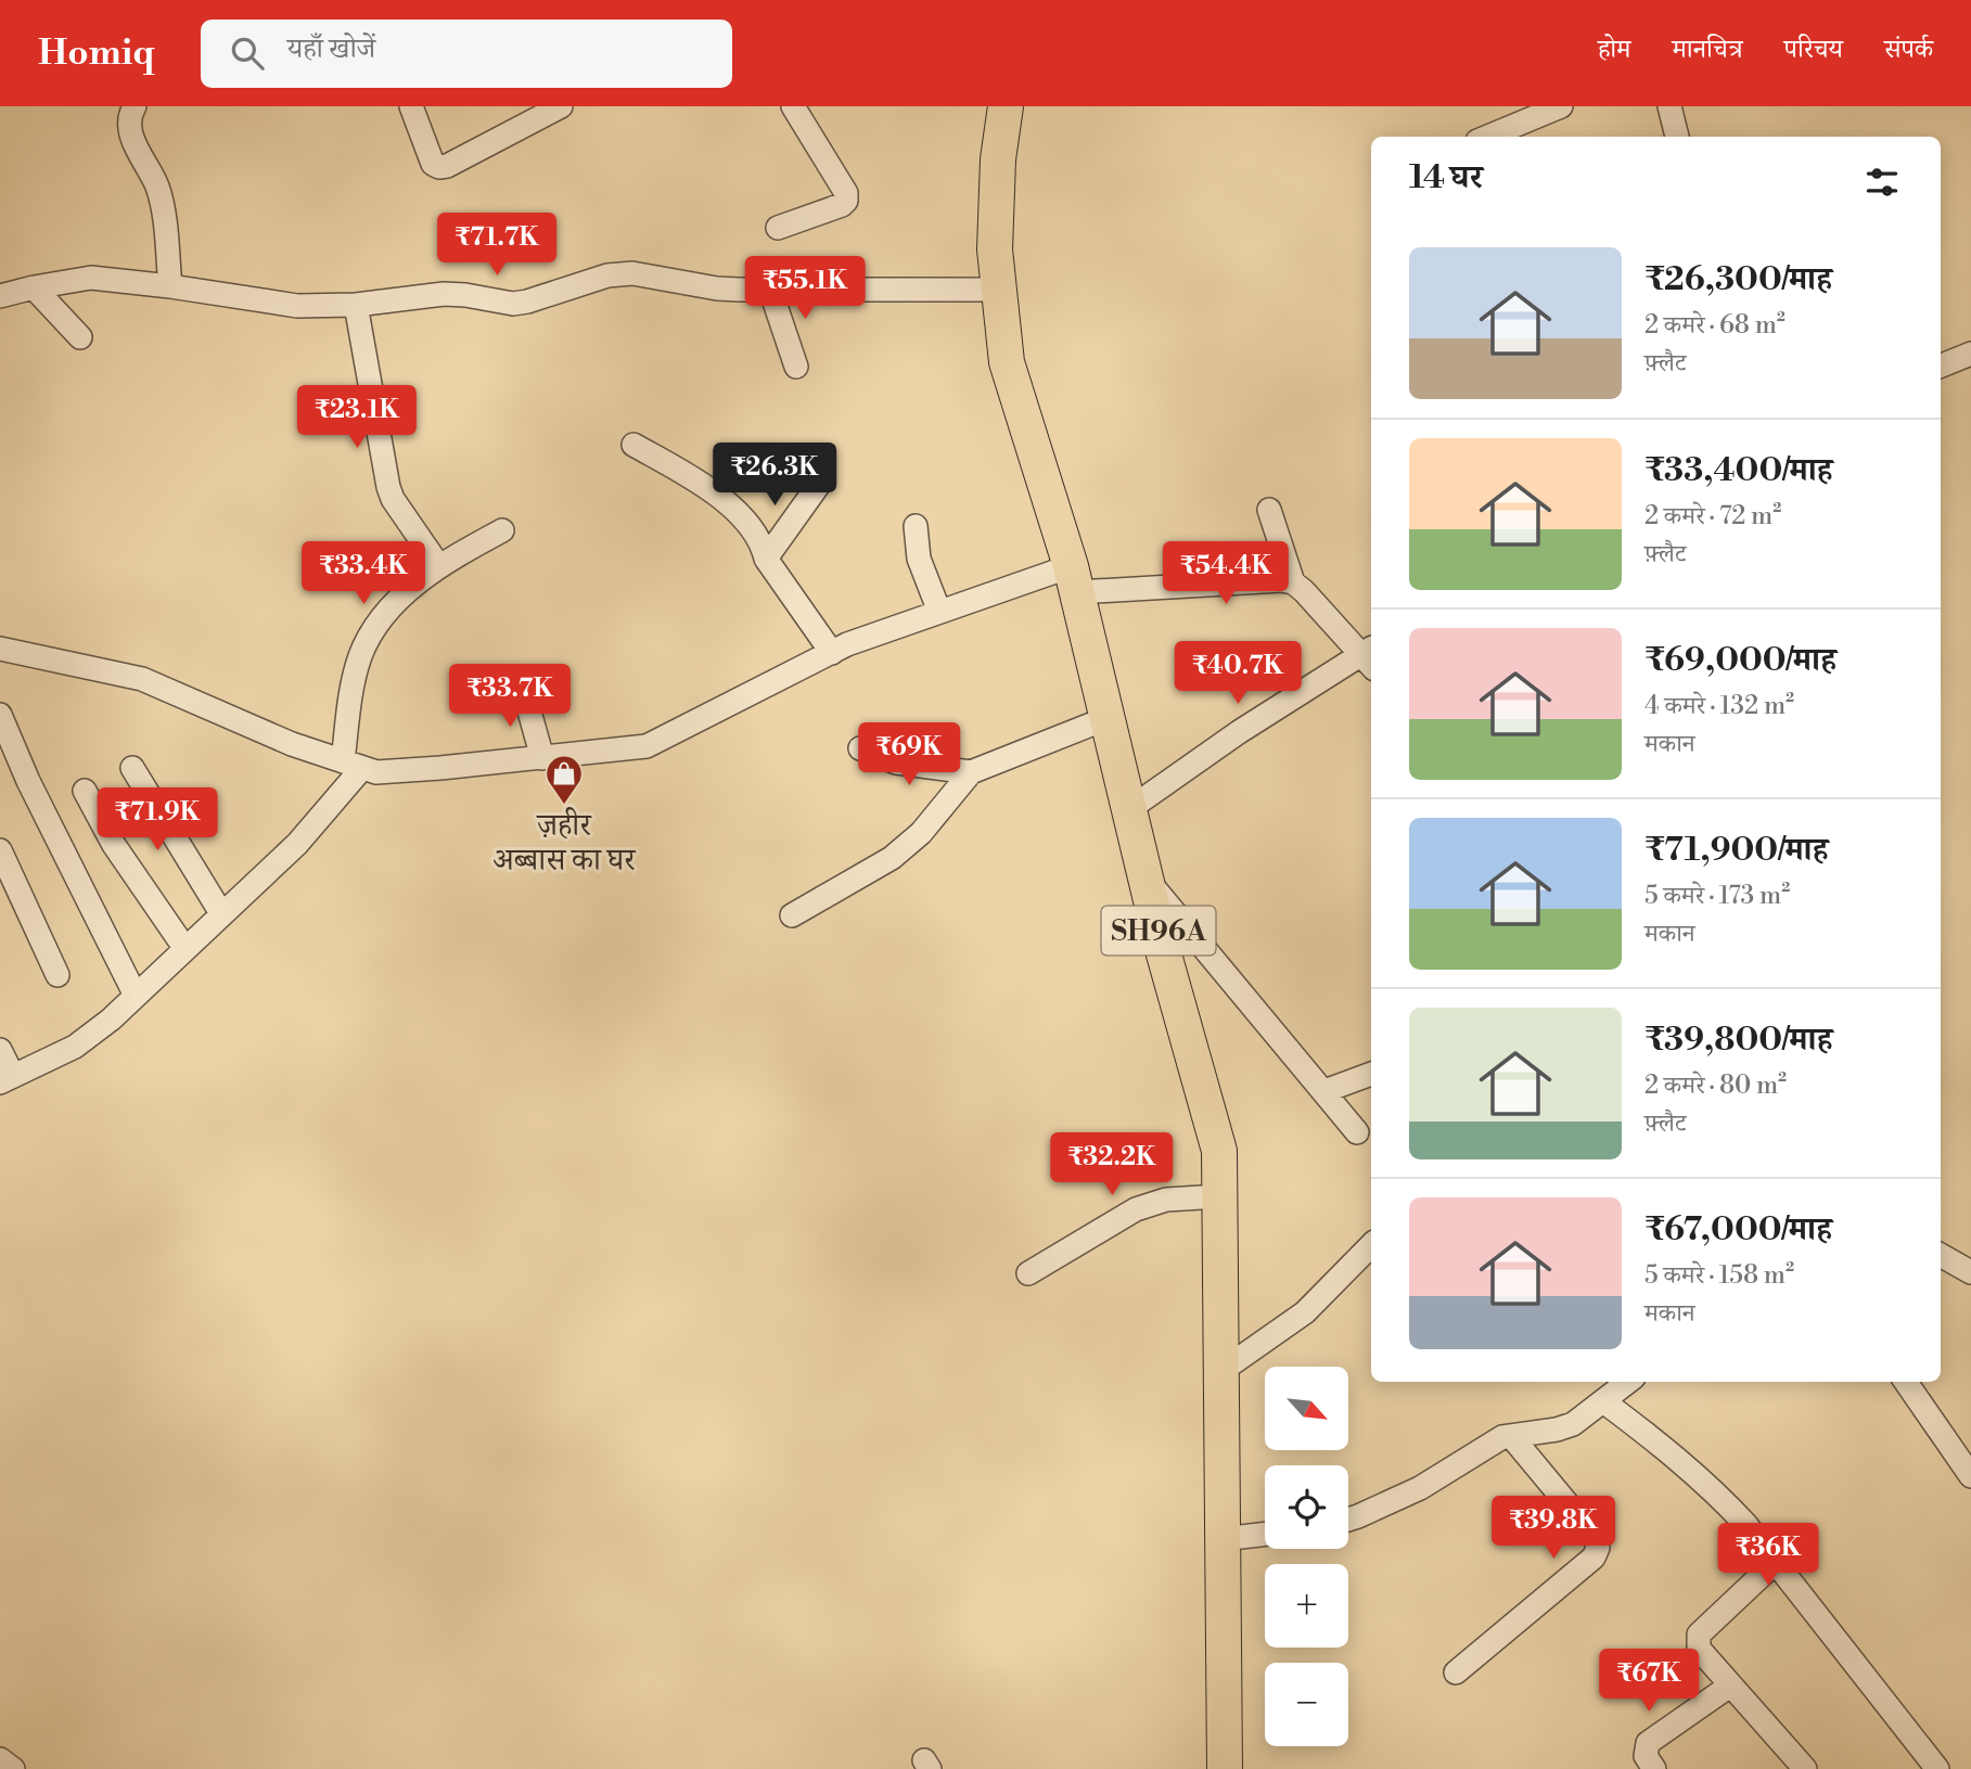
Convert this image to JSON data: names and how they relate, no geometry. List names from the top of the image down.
{
  "streets": {
    "main road": ["SH96A"]
  },
  "places": {
    "shop": ["ज़हीर अब्बास का घर"]
  },
  "north": "bottom right",
  "page": {
    "header": "Homiq",
    "search": "यहाँ खोजें",
    "nav": [
      "होम",
      "मानचित्र",
      "परिचय",
      "संपर्क"
    ],
    "heading": "14 घर",
    "price": [
      "₹71.7K",
      "₹55.1K",
      "₹23.1K",
      "₹26.3K",
      "₹33.4K",
      "₹54.4K",
      "₹40.7K",
      "₹33.7K",
      "₹69K",
      "₹71.9K",
      "₹32.2K",
      "₹39.8K",
      "₹36K",
      "₹67K"
    ],
    "list": [
      {
        "name": "₹26,300/माह",
        "note": "2 कमरे · 68 m² · फ़्लैट"
      },
      {
        "name": "₹33,400/माह",
        "note": "2 कमरे · 72 m² · फ़्लैट"
      },
      {
        "name": "₹69,000/माह",
        "note": "4 कमरे · 132 m² · मकान"
      },
      {
        "name": "₹71,900/माह",
        "note": "5 कमरे · 173 m² · मकान"
      },
      {
        "name": "₹39,800/माह",
        "note": "2 कमरे · 80 m² · फ़्लैट"
      },
      {
        "name": "₹67,000/माह",
        "note": "5 कमरे · 158 m² · मकान"
      }
    ],
    "map_buttons": ["+", "−"]
  }
}
